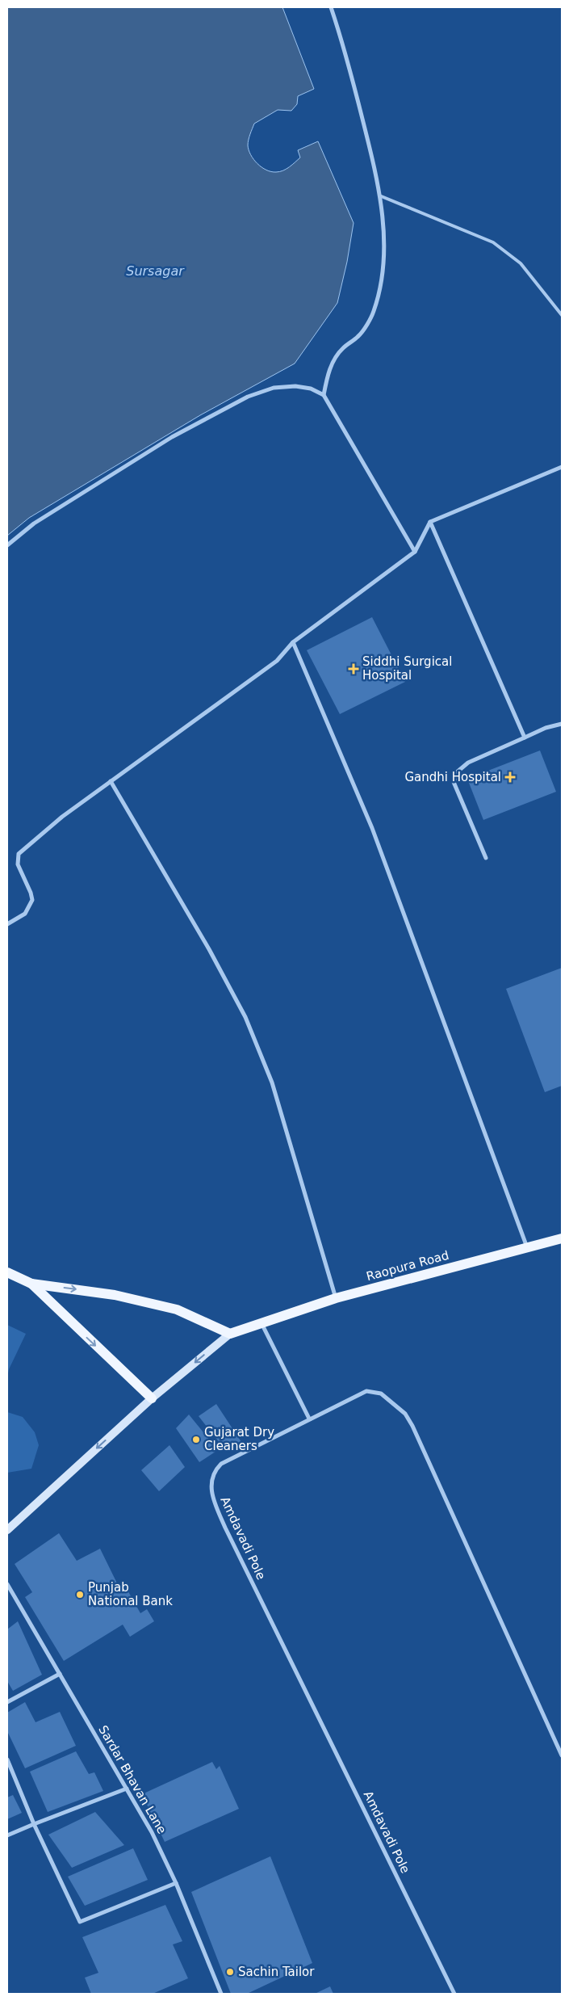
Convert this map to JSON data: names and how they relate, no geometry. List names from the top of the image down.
{
  "streets": {
    "main road": ["Raopura Road"],
    "street": ["Amdavadi Pole", "Sardar Bhavan Lane"]
  },
  "water": ["Sursagar"],
  "places": {
    "health": ["Siddhi Surgical Hospital", "Gandhi Hospital"],
    "other": ["Gujarat Dry Cleaners", "Punjab National Bank", "Sachin Tailor"]
  }
}
